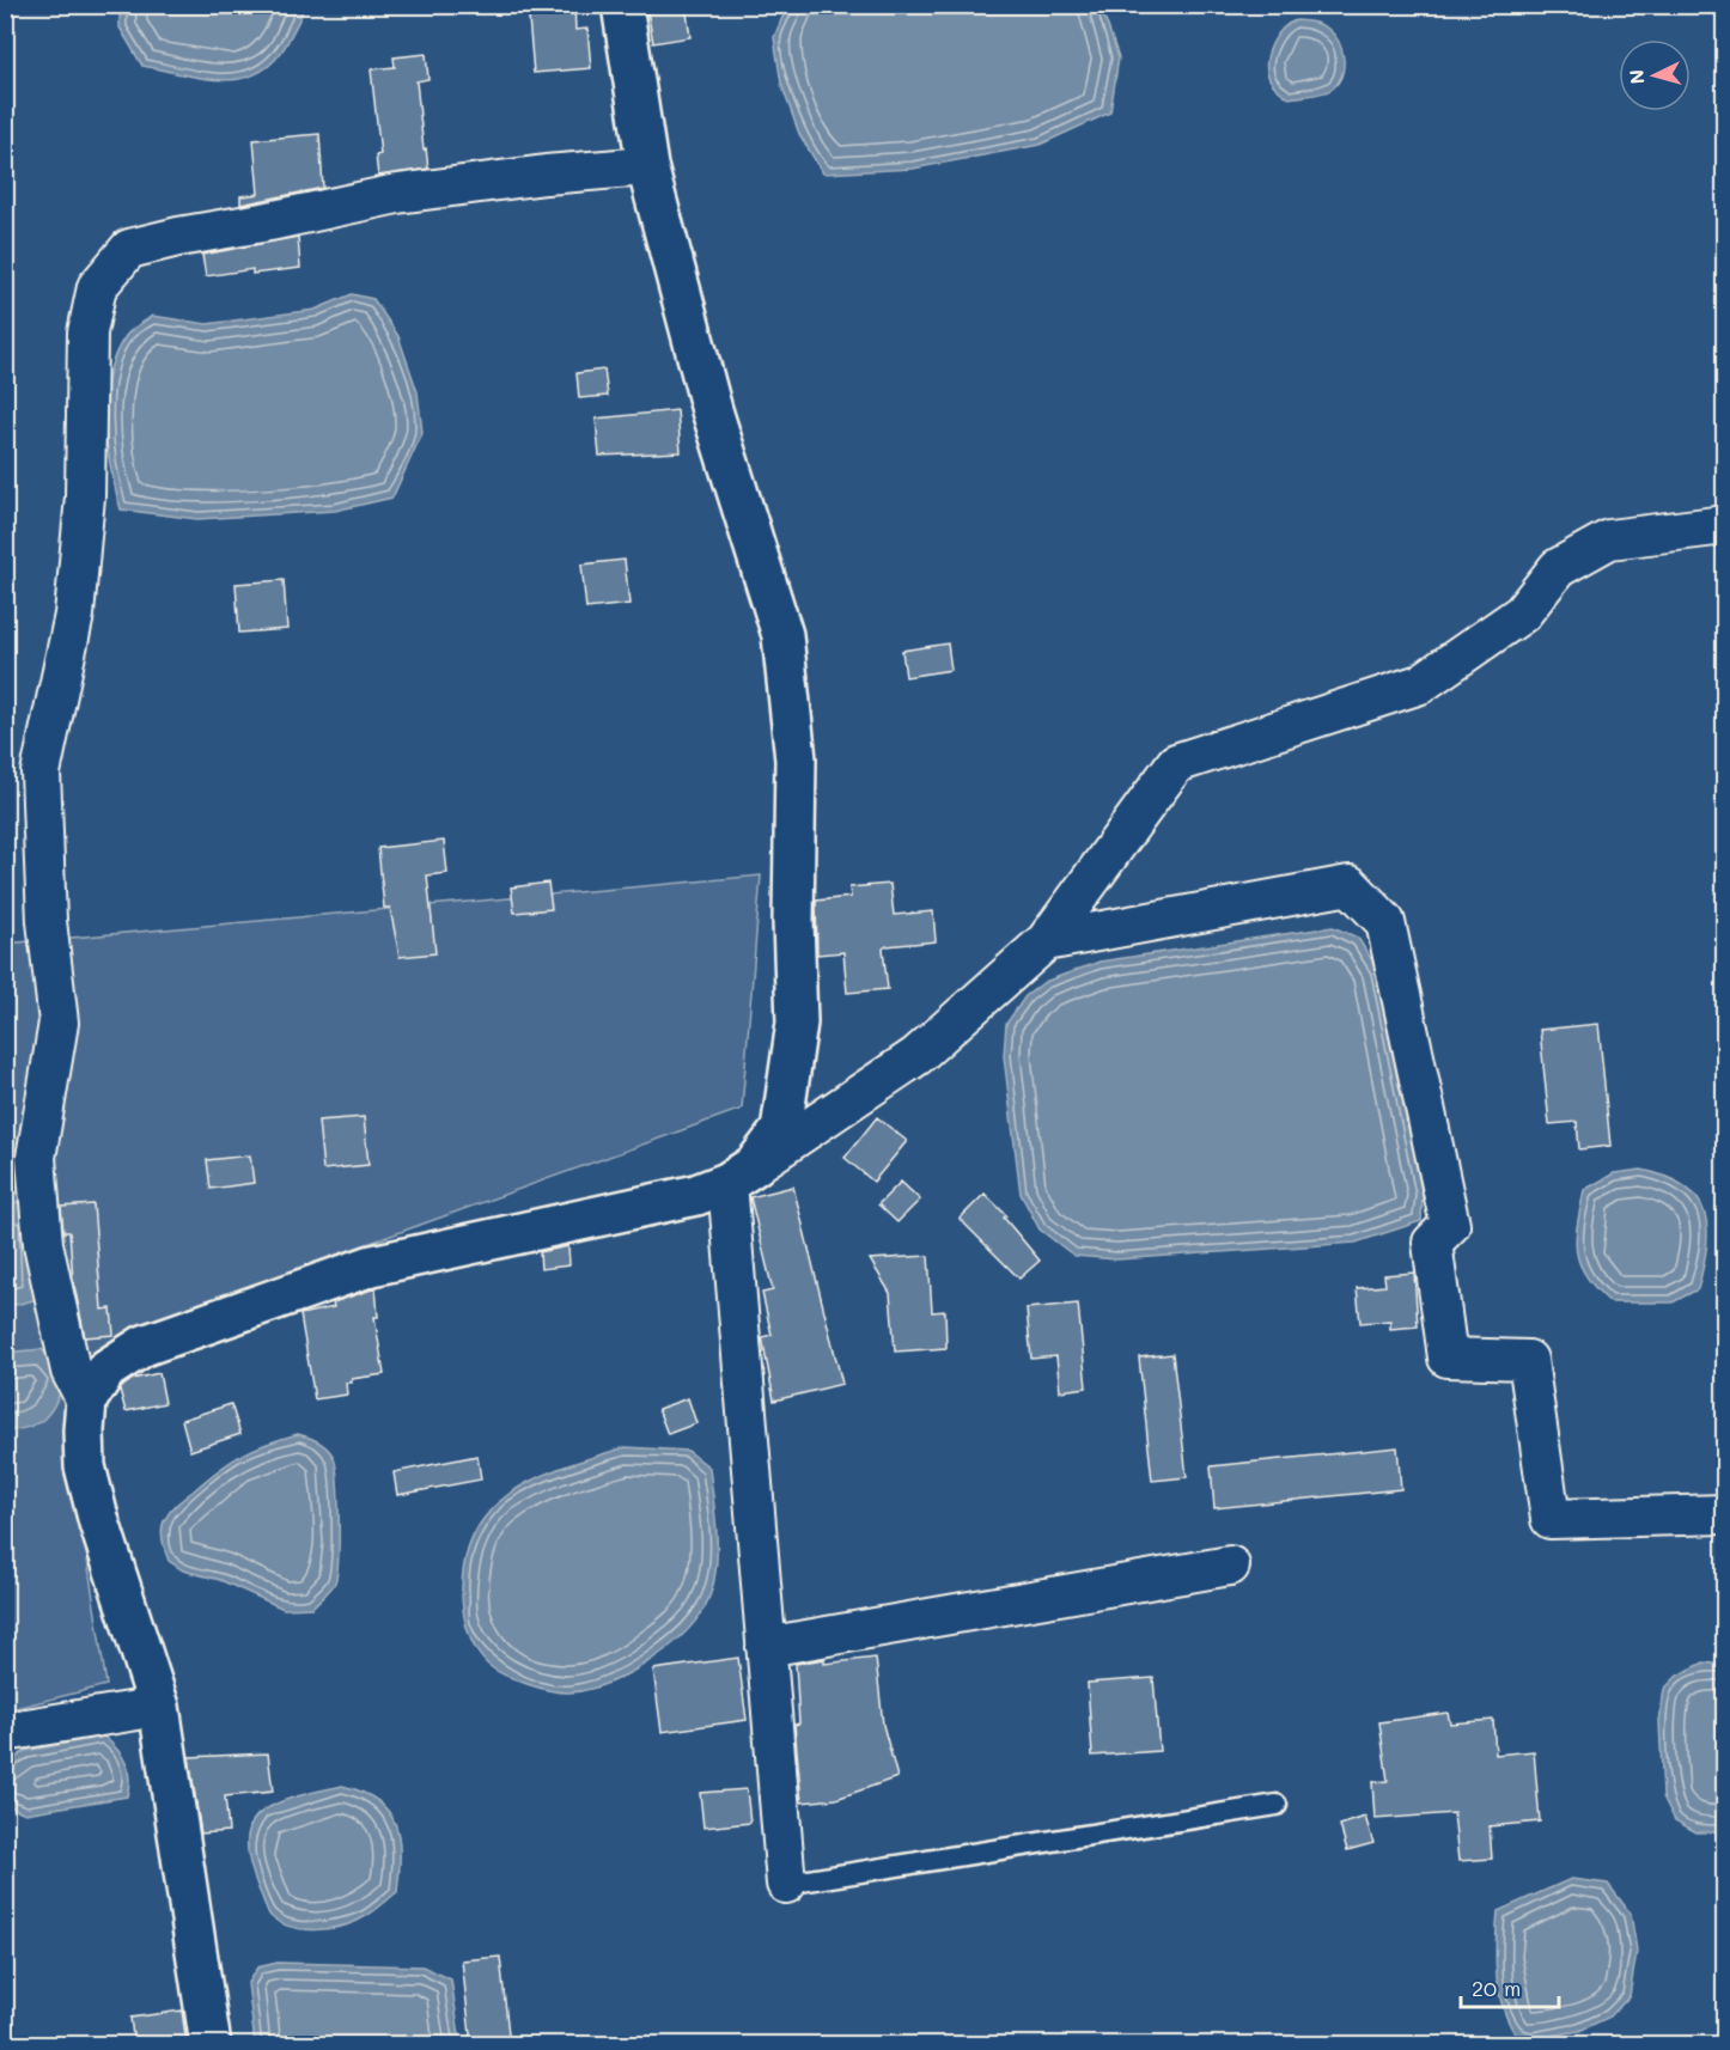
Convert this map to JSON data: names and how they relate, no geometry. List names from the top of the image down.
{
  "scale_bar": "20 m",
  "north": "left"
}
